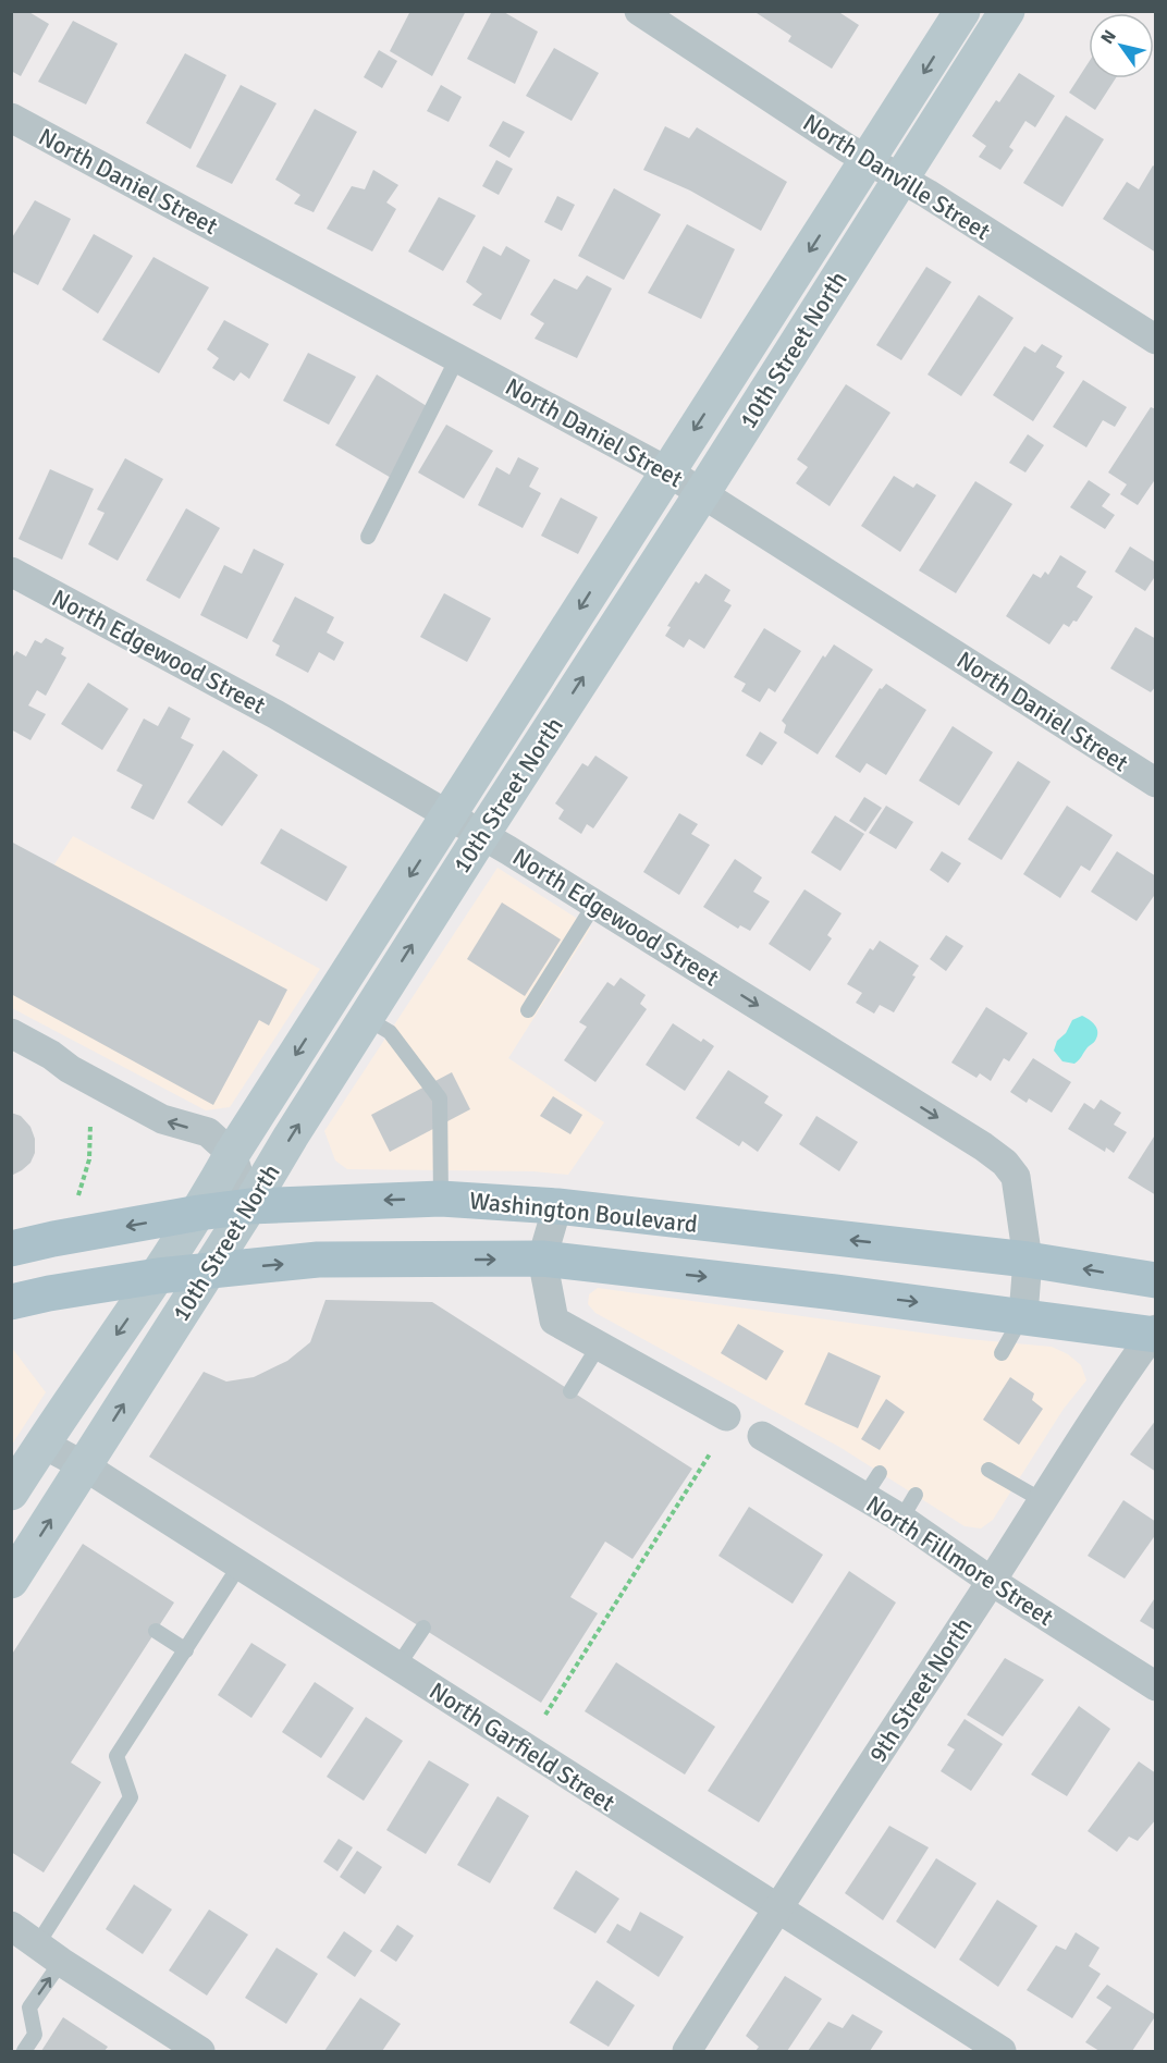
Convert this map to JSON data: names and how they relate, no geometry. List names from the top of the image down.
{
  "streets": {
    "main road": ["10th Street North", "Washington Boulevard"],
    "street": [
      "North Danville Street",
      "North Daniel Street",
      "North Edgewood Street",
      "North Fillmore Street",
      "9th Street North",
      "North Garfield Street"
    ]
  },
  "crossings": [
    ["North Danville Street", "10th Street North"],
    ["North Daniel Street", "10th Street North"],
    ["10th Street North", "North Edgewood Street"],
    ["10th Street North", "Washington Boulevard"],
    ["10th Street North", "North Garfield Street"],
    ["North Edgewood Street", "Washington Boulevard"],
    ["North Fillmore Street", "9th Street North"],
    ["9th Street North", "North Garfield Street"]
  ],
  "one_way": ["North Edgewood Street"],
  "north": "top left"
}
